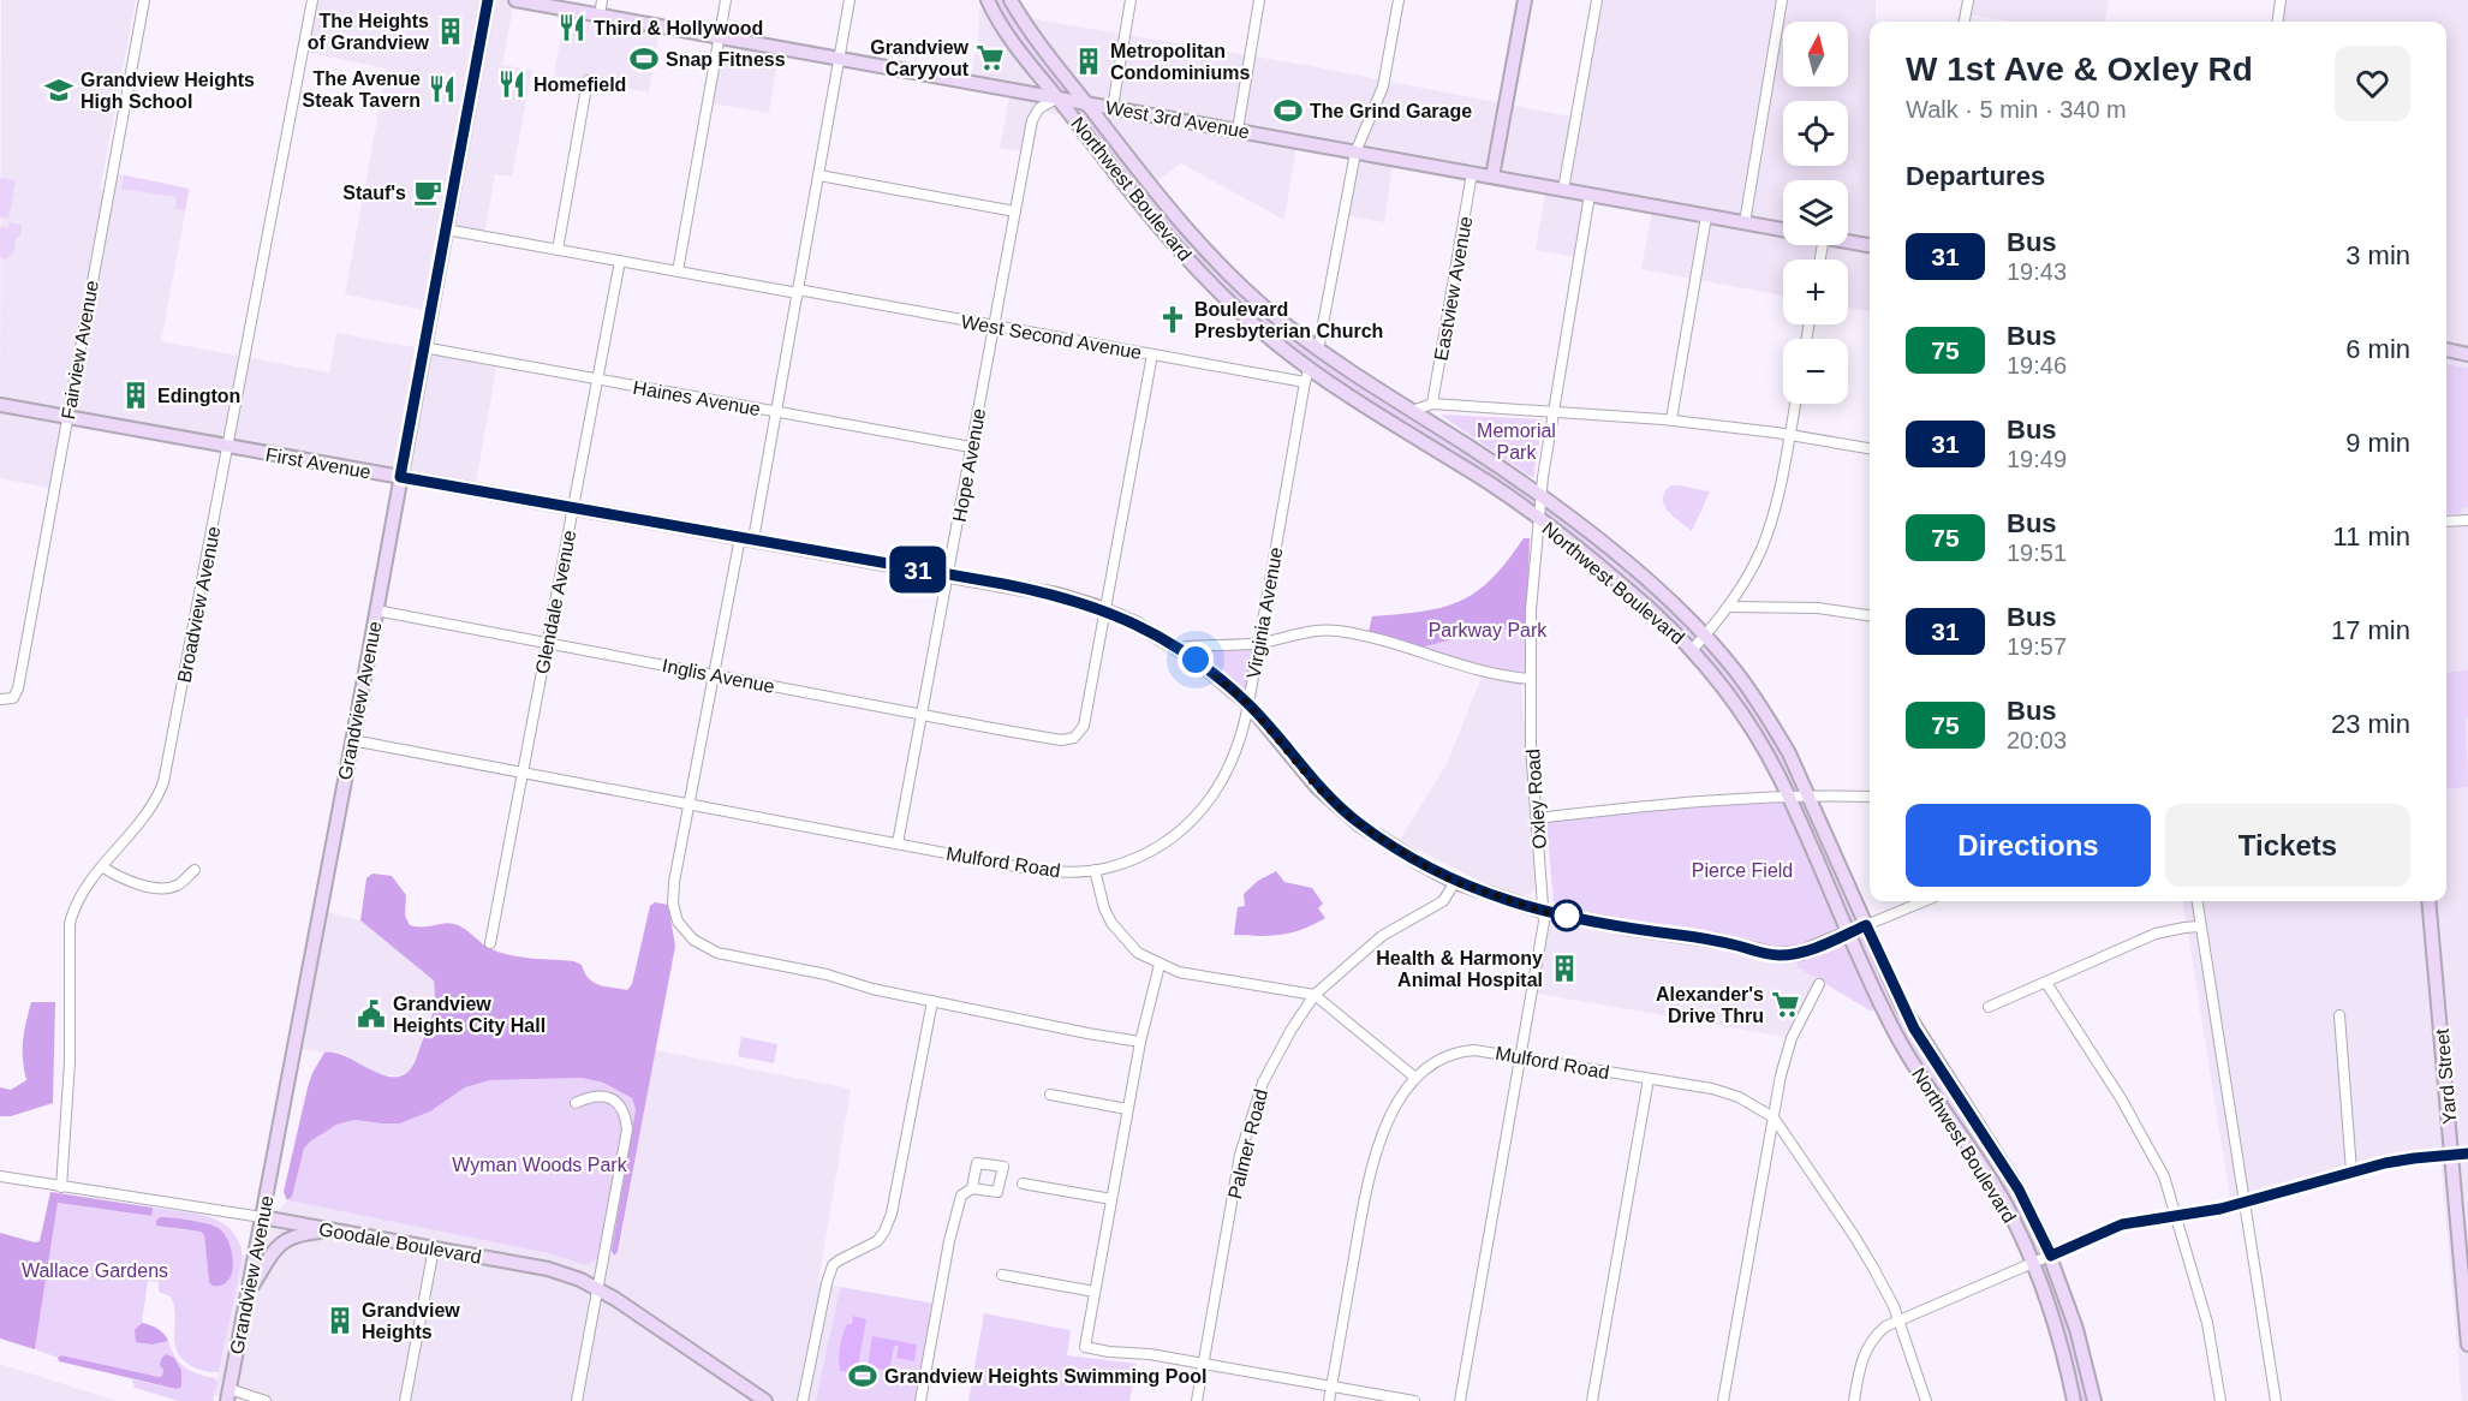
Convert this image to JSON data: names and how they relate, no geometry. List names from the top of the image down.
{
  "streets": {
    "main road": [
      "West 3rd Avenue",
      "Northwest Boulevard",
      "First Avenue",
      "Grandview Avenue",
      "Yard Street",
      "Goodale Boulevard"
    ],
    "street": [
      "Eastview Avenue",
      "West Second Avenue",
      "Fairview Avenue",
      "Haines Avenue",
      "Hope Avenue",
      "Glendale Avenue",
      "Broadview Avenue",
      "Virginia Avenue",
      "Inglis Avenue",
      "Oxley Road",
      "Mulford Road",
      "Palmer Road"
    ]
  },
  "crossings": [
    ["West 3rd Avenue", "Northwest Boulevard"],
    ["West 3rd Avenue", "Eastview Avenue"],
    ["West 3rd Avenue", "Hope Avenue"],
    ["West 3rd Avenue", "Oxley Road"],
    ["Northwest Boulevard", "First Avenue"],
    ["Northwest Boulevard", "Hope Avenue"],
    ["Northwest Boulevard", "Virginia Avenue"],
    ["Northwest Boulevard", "Oxley Road"],
    ["West Second Avenue", "Hope Avenue"],
    ["West Second Avenue", "Glendale Avenue"],
    ["West Second Avenue", "Virginia Avenue"],
    ["West Second Avenue", "Grandview Avenue"],
    ["Fairview Avenue", "First Avenue"],
    ["Haines Avenue", "Hope Avenue"],
    ["Haines Avenue", "Glendale Avenue"],
    ["Haines Avenue", "Grandview Avenue"],
    ["First Avenue", "Hope Avenue"],
    ["First Avenue", "Glendale Avenue"],
    ["First Avenue", "Broadview Avenue"],
    ["First Avenue", "Virginia Avenue"],
    ["First Avenue", "Inglis Avenue"],
    ["First Avenue", "Grandview Avenue"],
    ["First Avenue", "Oxley Road"],
    ["First Avenue", "Palmer Road"],
    ["Hope Avenue", "Inglis Avenue"],
    ["Hope Avenue", "Mulford Road"],
    ["Glendale Avenue", "Inglis Avenue"],
    ["Glendale Avenue", "Mulford Road"],
    ["Broadview Avenue", "Goodale Boulevard"],
    ["Virginia Avenue", "Mulford Road"],
    ["Inglis Avenue", "Grandview Avenue"],
    ["Grandview Avenue", "Mulford Road"],
    ["Grandview Avenue", "Goodale Boulevard"],
    ["Oxley Road", "Mulford Road"]
  ],
  "parks": [
    "Memorial Park",
    "Parkway Park",
    "Pierce Field",
    "Wyman Woods Park",
    "Wallace Gardens"
  ],
  "places": {
    "restaurant": ["Third & Hollywood", "Homefield", "The Avenue Steak Tavern"],
    "building": [
      "The Heights of Grandview",
      "Metropolitan Condominiums",
      "Edington",
      "Health & Harmony Animal Hospital",
      "Grandview Heights"
    ],
    "supermarket": ["Grandview Caryyout", "Alexander's Drive Thru"],
    "sports": ["Snap Fitness", "The Grind Garage", "Grandview Heights Swimming Pool"],
    "school or university": ["Grandview Heights High School"],
    "cafe": ["Stauf's"],
    "church": ["Boulevard Presbyterian Church"],
    "public building": ["Grandview Heights City Hall"]
  },
  "lines": ["bus line 31"],
  "north": "top",
  "page": {
    "on_map": "31",
    "map_buttons": ["+", "−"],
    "heading": [
      ["W 1st Ave & Oxley Rd", "Walk · 5 min · 340 m"],
      "Departures"
    ],
    "list": [
      {
        "mark": "31",
        "name": "Bus",
        "note": "19:43",
        "value": "3 min"
      },
      {
        "mark": "75",
        "name": "Bus",
        "note": "19:46",
        "value": "6 min"
      },
      {
        "mark": "31",
        "name": "Bus",
        "note": "19:49",
        "value": "9 min"
      },
      {
        "mark": "75",
        "name": "Bus",
        "note": "19:51",
        "value": "11 min"
      },
      {
        "mark": "31",
        "name": "Bus",
        "note": "19:57",
        "value": "17 min"
      },
      {
        "mark": "75",
        "name": "Bus",
        "note": "20:03",
        "value": "23 min"
      }
    ],
    "buttons": ["Directions", "Tickets"]
  }
}
